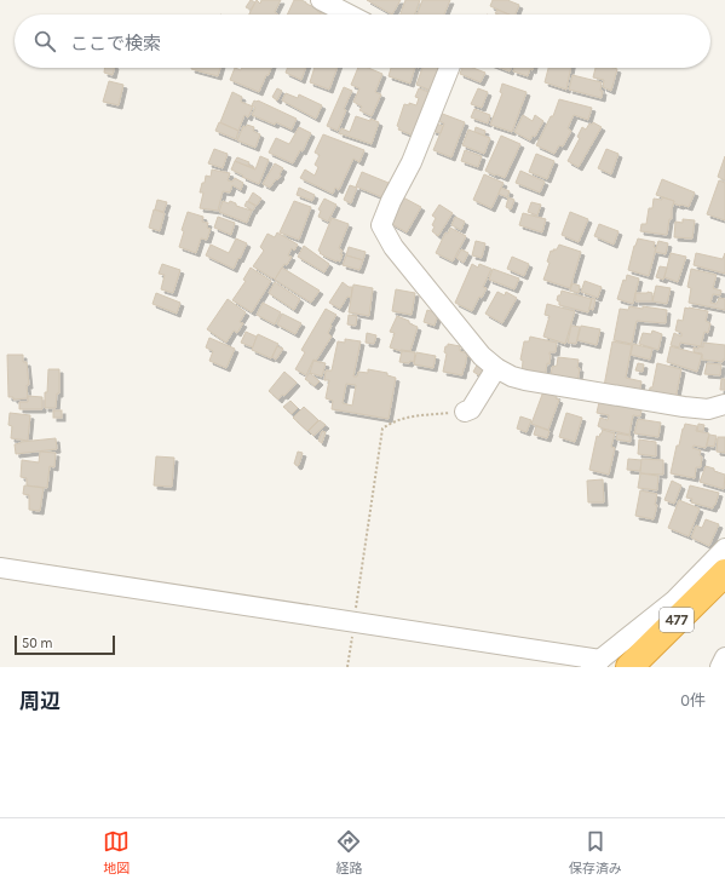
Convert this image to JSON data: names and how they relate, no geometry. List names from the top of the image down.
{
  "streets": {
    "highway": ["477"]
  },
  "scale_bar": "50 m",
  "page": {
    "search": "ここで検索",
    "scale": "50 m",
    "heading": ["周辺", "0件"],
    "nav": ["地図", "経路", "保存済み"]
  }
}
